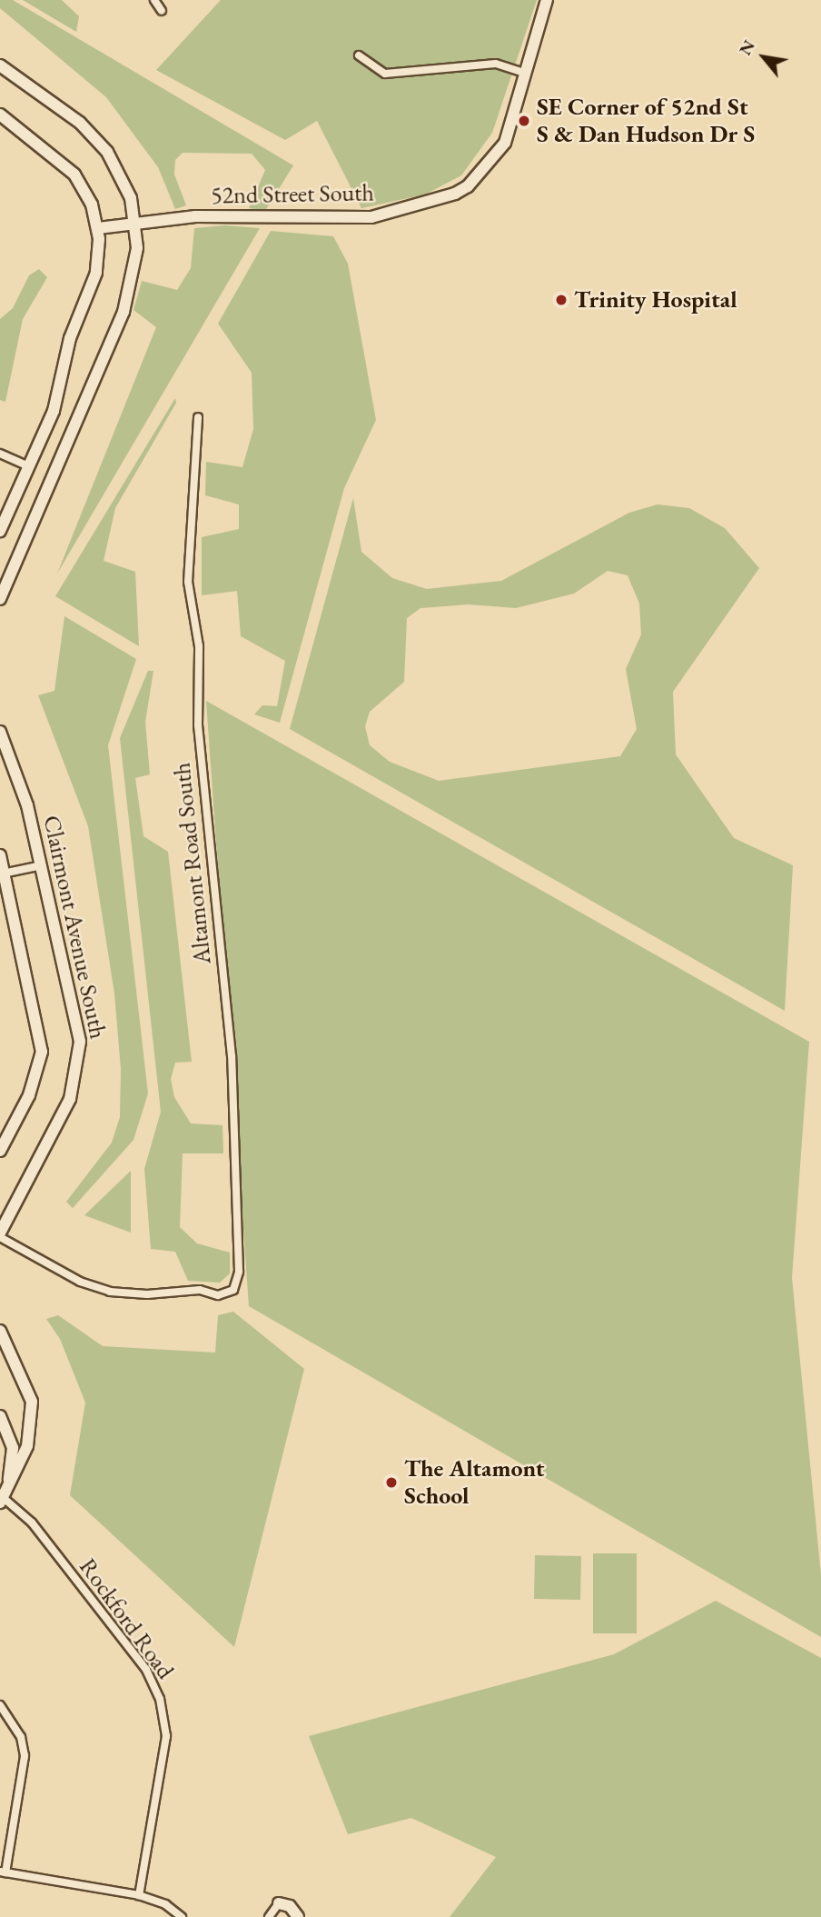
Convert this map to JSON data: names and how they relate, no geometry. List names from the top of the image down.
{
  "streets": {
    "street": [
      "52nd Street South",
      "Altamont Road South",
      "Clairmont Avenue South",
      "Rockford Road"
    ]
  },
  "crossings": [
    ["Altamont Road South", "Clairmont Avenue South"]
  ],
  "places": ["SE Corner of 52nd St S & Dan Hudson Dr S", "Trinity Hospital", "The Altamont School"],
  "north": "top left"
}
